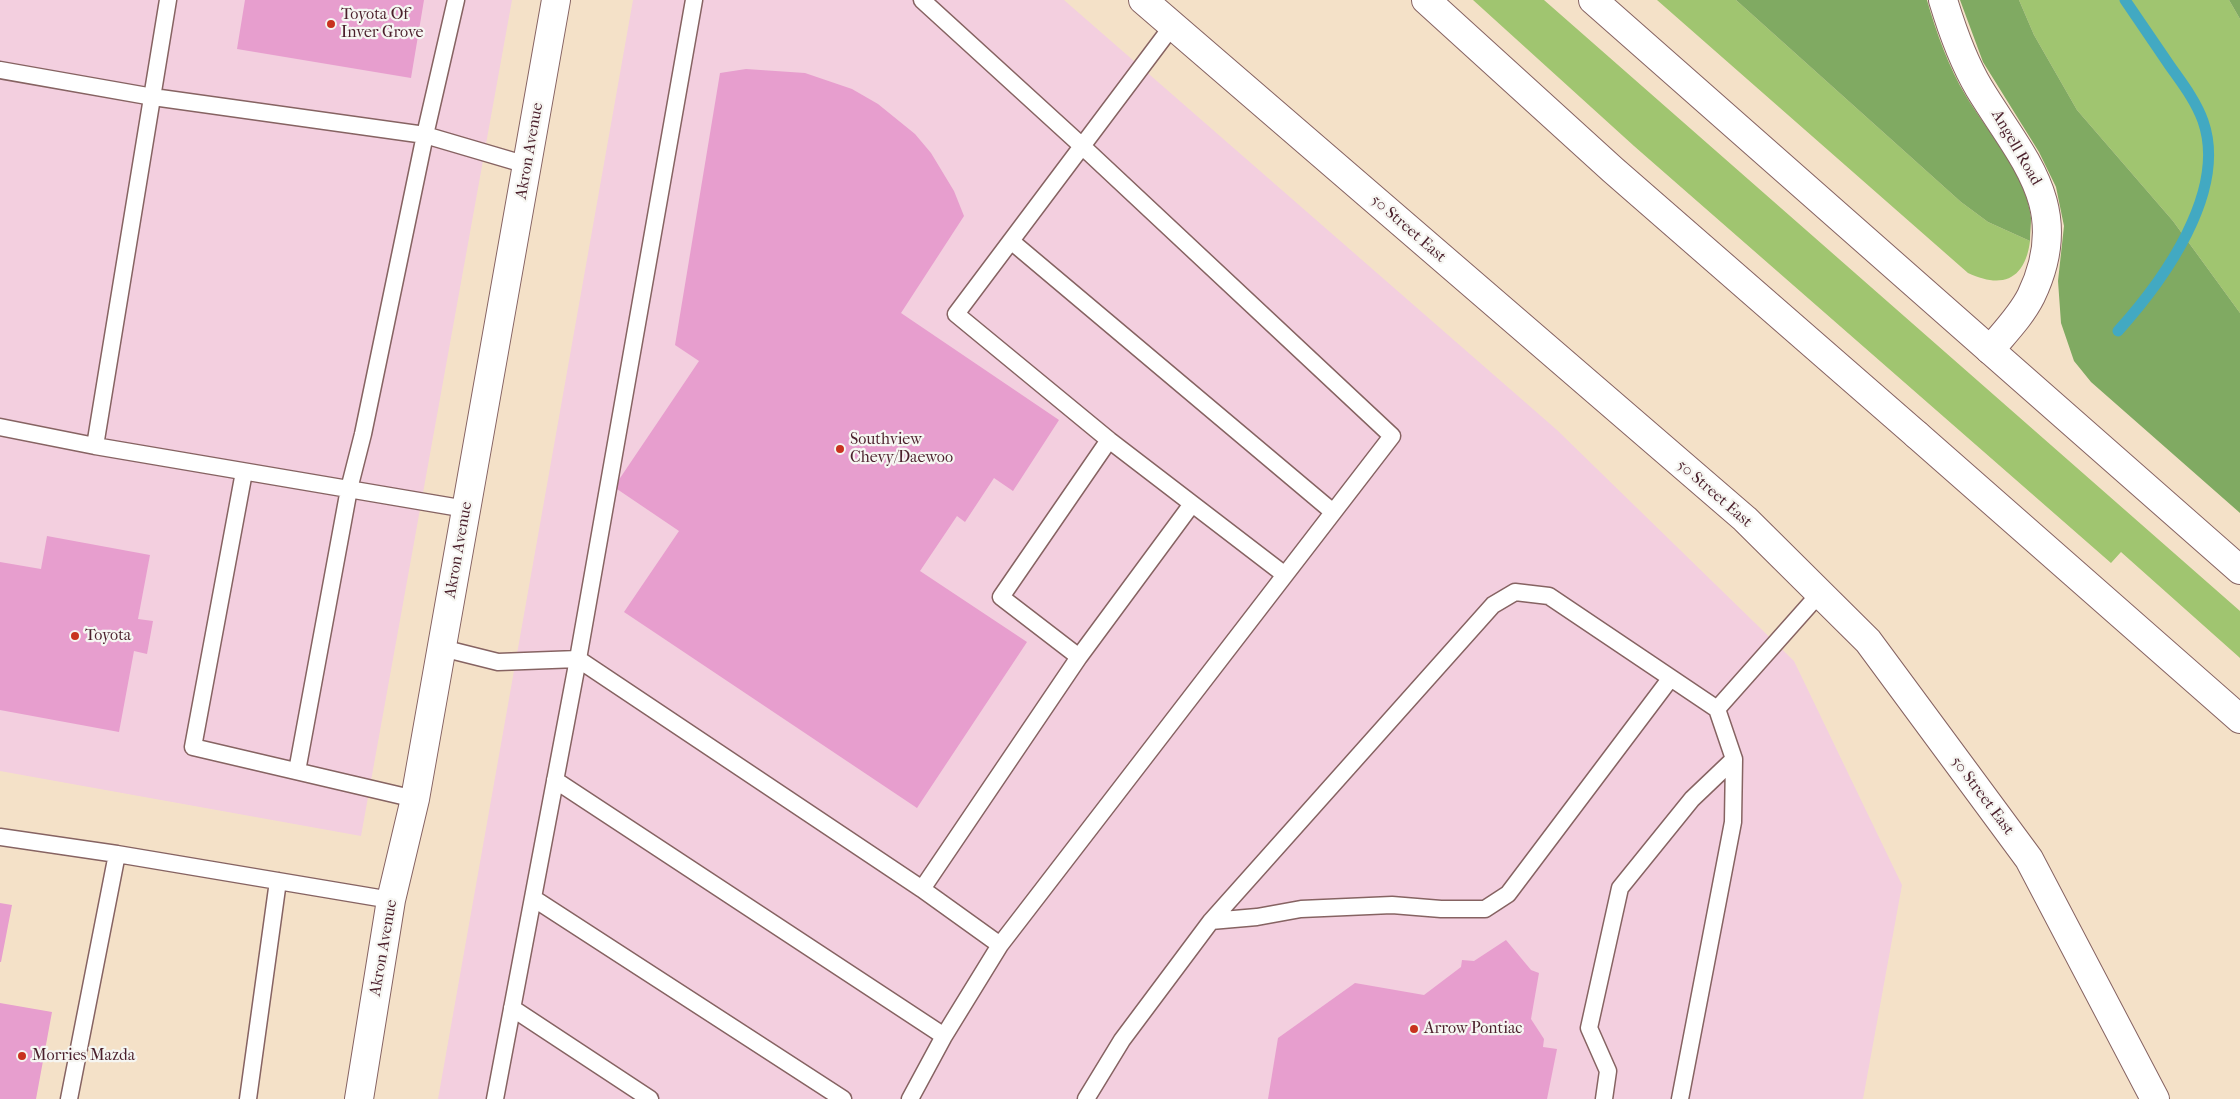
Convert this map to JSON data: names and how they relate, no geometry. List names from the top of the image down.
{
  "streets": {
    "main road": ["Angell Road", "Akron Avenue", "50 Street East"]
  },
  "places": [
    "Toyota Of Inver Grove",
    "Southview Chevy/Daewoo",
    "Toyota",
    "Arrow Pontiac",
    "Morries Mazda"
  ]
}
